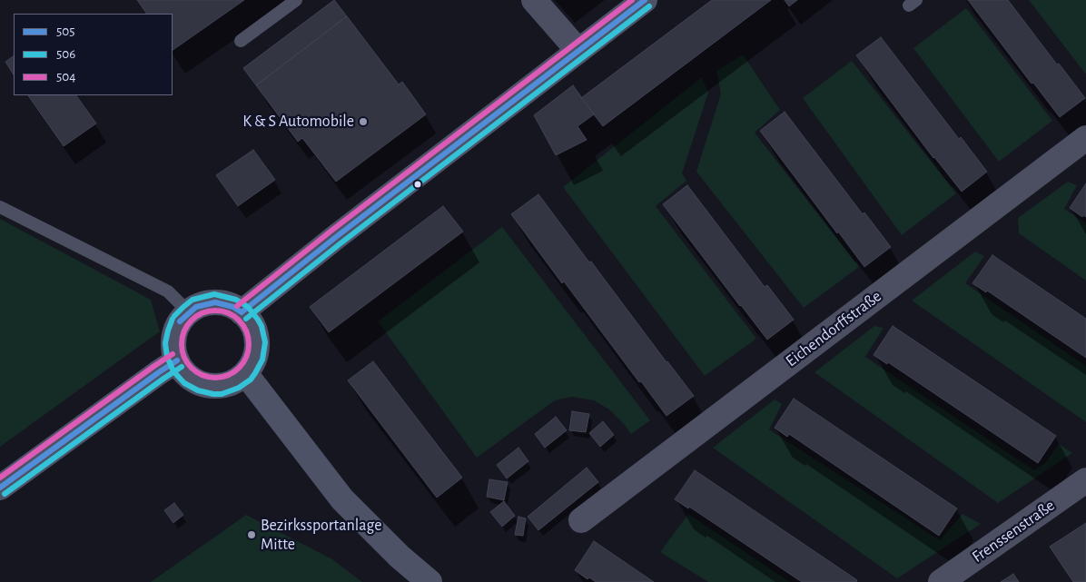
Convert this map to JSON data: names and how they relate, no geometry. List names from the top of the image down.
{
  "streets": {
    "street": ["Eichendorffstraße", "Frenssenstraße"]
  },
  "places": ["K & S Automobile", "Bezirkssportanlage Mitte"],
  "lines": ["transit line 505", "transit line 504", "transit line 506"],
  "legend": ["505", "506", "504"]
}
